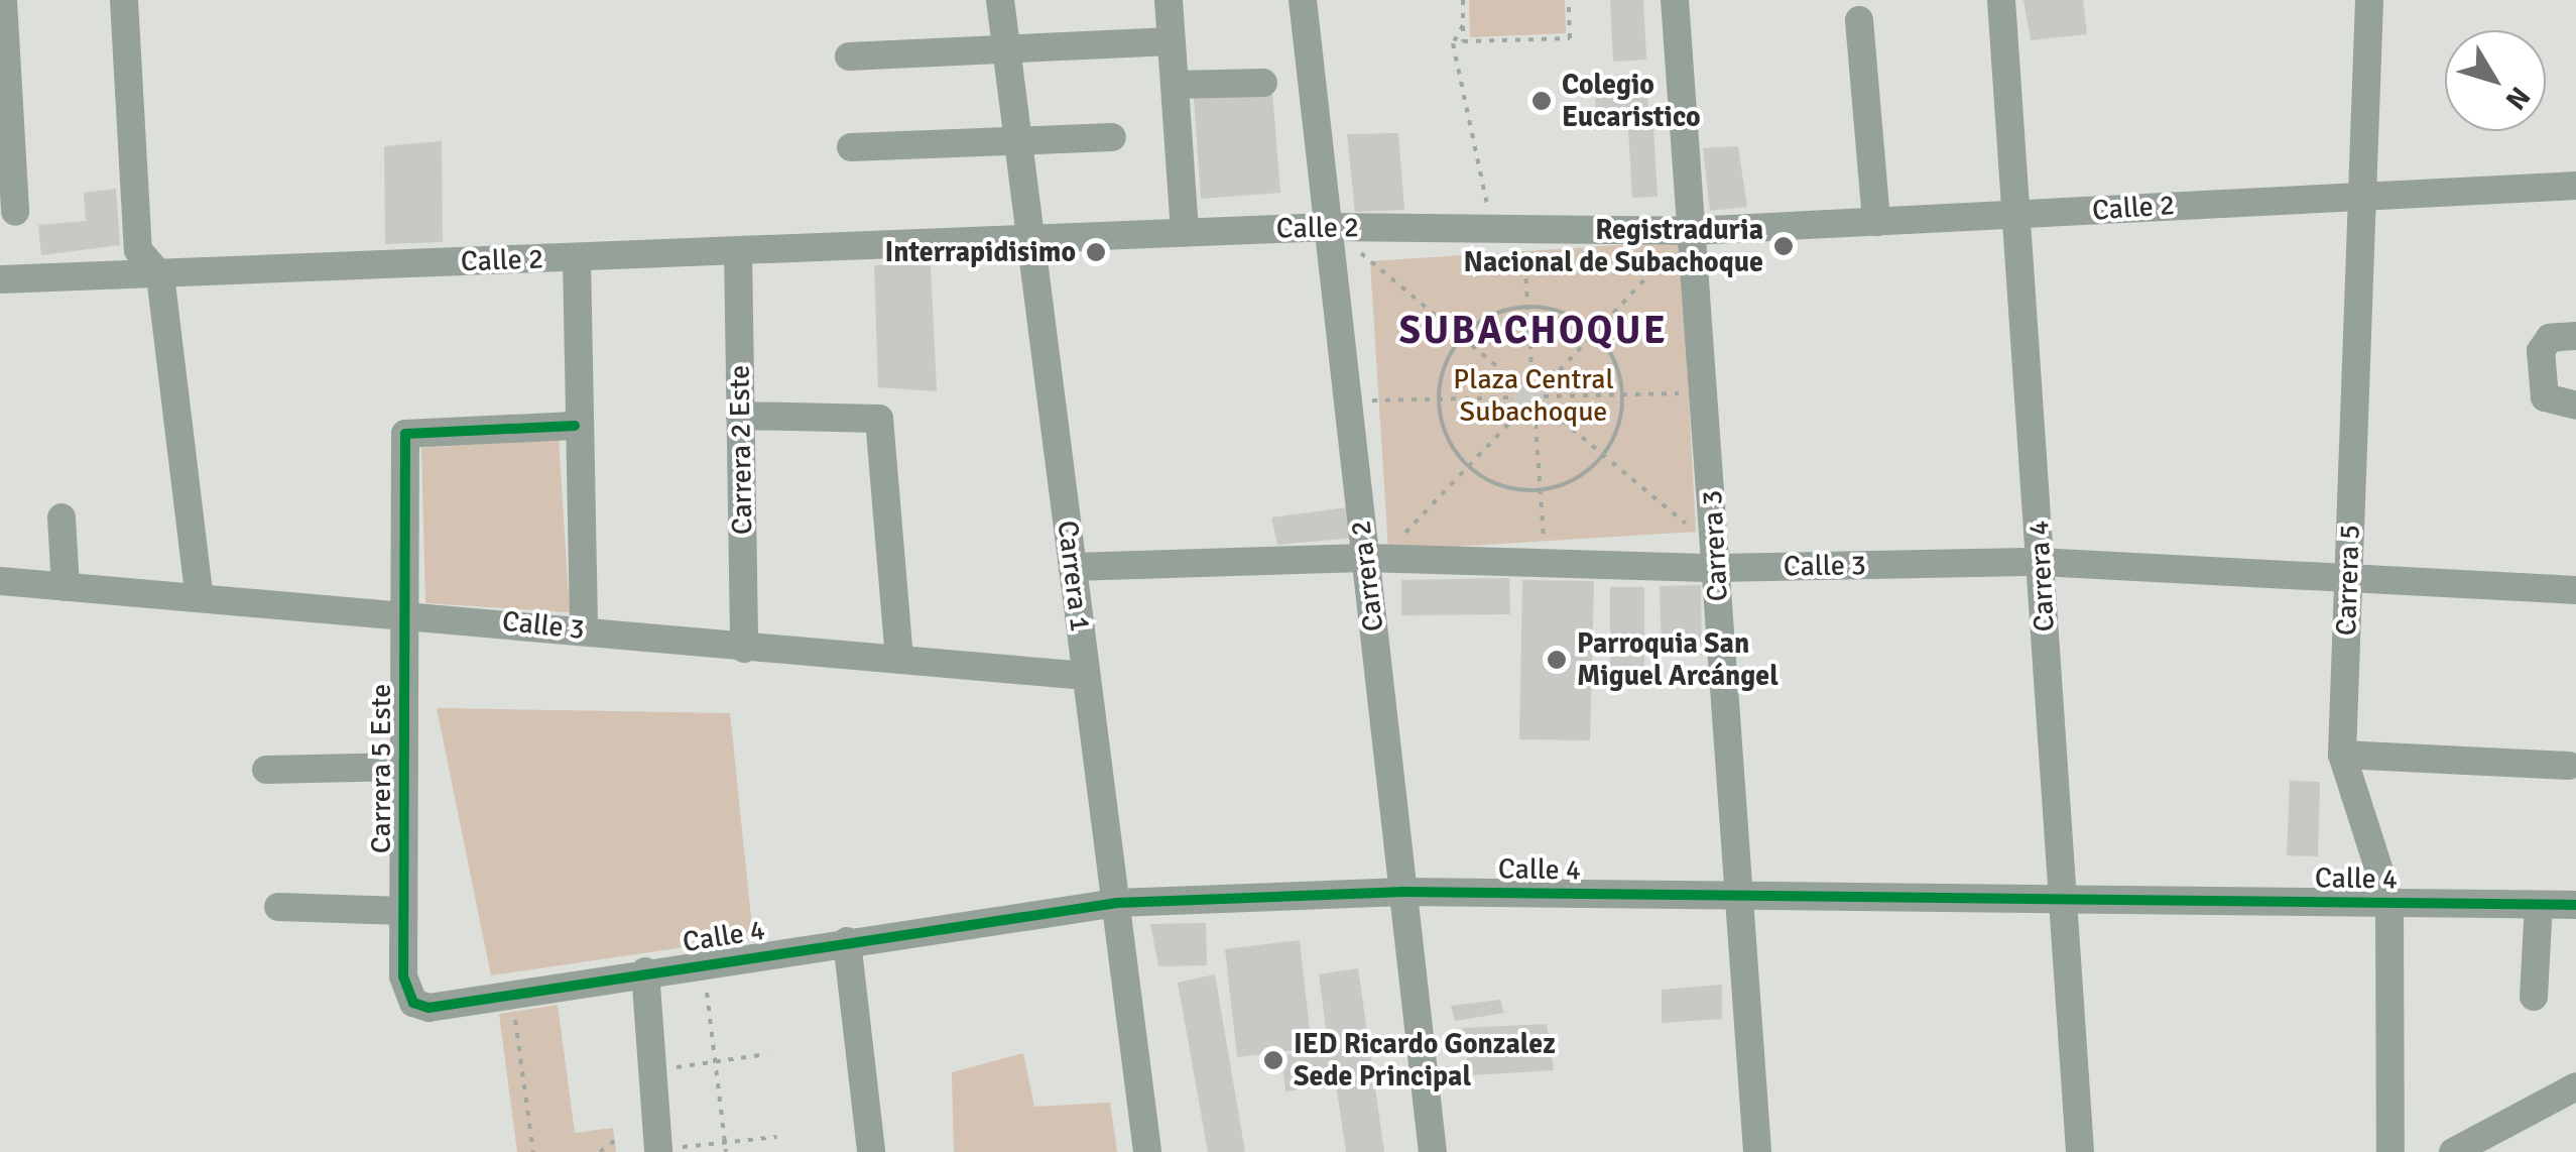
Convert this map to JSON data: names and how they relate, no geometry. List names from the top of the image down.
{
  "streets": {
    "street": [
      "Calle 2",
      "Carrera 2 Este",
      "Carrera 3",
      "Calle 3",
      "Carrera 1",
      "Carrera 2",
      "Carrera 4",
      "Carrera 5",
      "Carrera 5 Este",
      "Calle 4"
    ]
  },
  "crossings": [
    ["Calle 2", "Carrera 2 Este"],
    ["Calle 2", "Carrera 3"],
    ["Calle 2", "Carrera 1"],
    ["Calle 2", "Carrera 2"],
    ["Calle 2", "Carrera 4"],
    ["Calle 2", "Carrera 5"],
    ["Carrera 2 Este", "Calle 3"],
    ["Carrera 3", "Calle 3"],
    ["Carrera 3", "Calle 4"],
    ["Calle 3", "Carrera 1"],
    ["Calle 3", "Carrera 2"],
    ["Calle 3", "Carrera 4"],
    ["Calle 3", "Carrera 5"],
    ["Calle 3", "Carrera 5 Este"],
    ["Carrera 1", "Calle 4"],
    ["Carrera 2", "Calle 4"],
    ["Carrera 4", "Calle 4"],
    ["Carrera 5", "Calle 4"],
    ["Carrera 5 Este", "Calle 4"]
  ],
  "districts": ["SUBACHOQUE"],
  "parks": ["Plaza Central Subachoque"],
  "places": [
    "Colegio Eucaristico",
    "Registraduria Nacional de Subachoque",
    "Interrapidisimo",
    "Parroquia San Miguel Arcángel",
    "IED Ricardo Gonzalez Sede Principal"
  ],
  "north": "bottom right"
}
